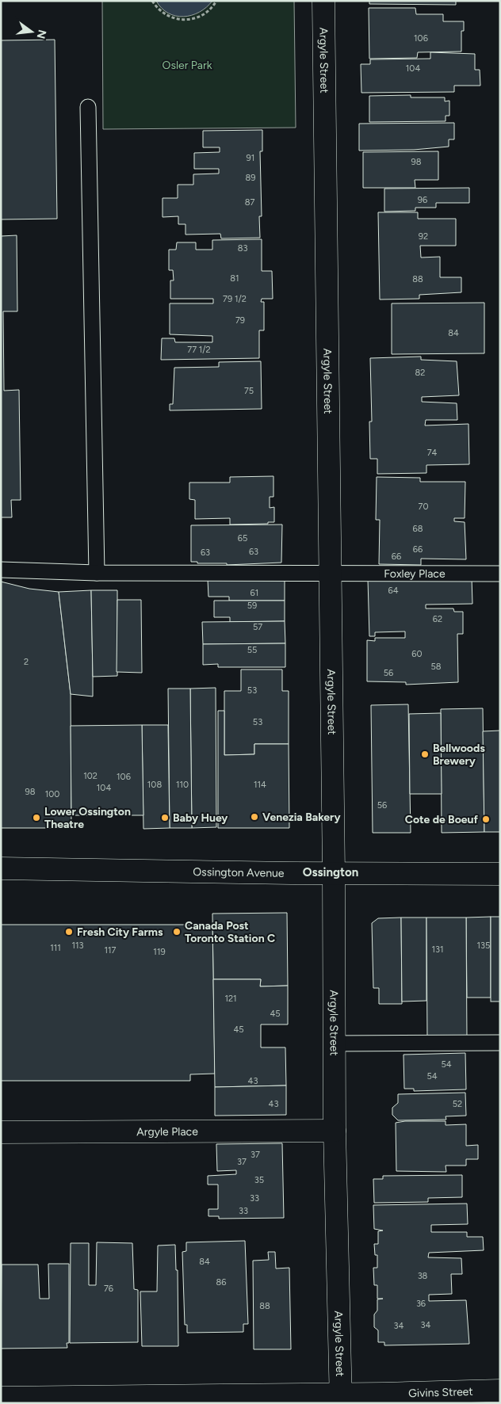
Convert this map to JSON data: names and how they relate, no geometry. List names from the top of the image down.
{
  "streets": {
    "street": [
      "Argyle Street",
      "Ossington Avenue",
      "Argyle Place",
      "Givins Street"
    ],
    "lane": ["Foxley Place"]
  },
  "crossings": [
    ["Argyle Street", "Foxley Place"],
    ["Argyle Street", "Ossington Avenue"],
    ["Argyle Street", "Argyle Place"],
    ["Argyle Street", "Givins Street"]
  ],
  "districts": ["Ossington"],
  "parks": ["Osler Park"],
  "places": [
    "Bellwoods Brewery",
    "Venezia Bakery",
    "Lower Ossington Theatre",
    "Baby Huey",
    "Cote de Boeuf",
    "Fresh City Farms",
    "Canada Post Toronto Station C"
  ],
  "house_numbers": [
    "106",
    "104",
    "91",
    "98",
    "89",
    "96",
    "87",
    "92",
    "83",
    "81",
    "88",
    "79 1/2",
    "79",
    "84",
    "77 1/2",
    "82",
    "75",
    "74",
    "70",
    "68",
    "65",
    "66",
    "63",
    "63",
    "66",
    "64",
    "61",
    "59",
    "62",
    "57",
    "55",
    "60",
    "2",
    "58",
    "56",
    "53",
    "53",
    "102",
    "106",
    "108",
    "110",
    "114",
    "104",
    "98",
    "100",
    "56",
    "113",
    "135",
    "111",
    "131",
    "117",
    "119",
    "121",
    "45",
    "45",
    "54",
    "54",
    "43",
    "43",
    "52",
    "37",
    "37",
    "35",
    "33",
    "33",
    "84",
    "38",
    "86",
    "76",
    "36",
    "88",
    "34",
    "34"
  ],
  "north": "right"
}
